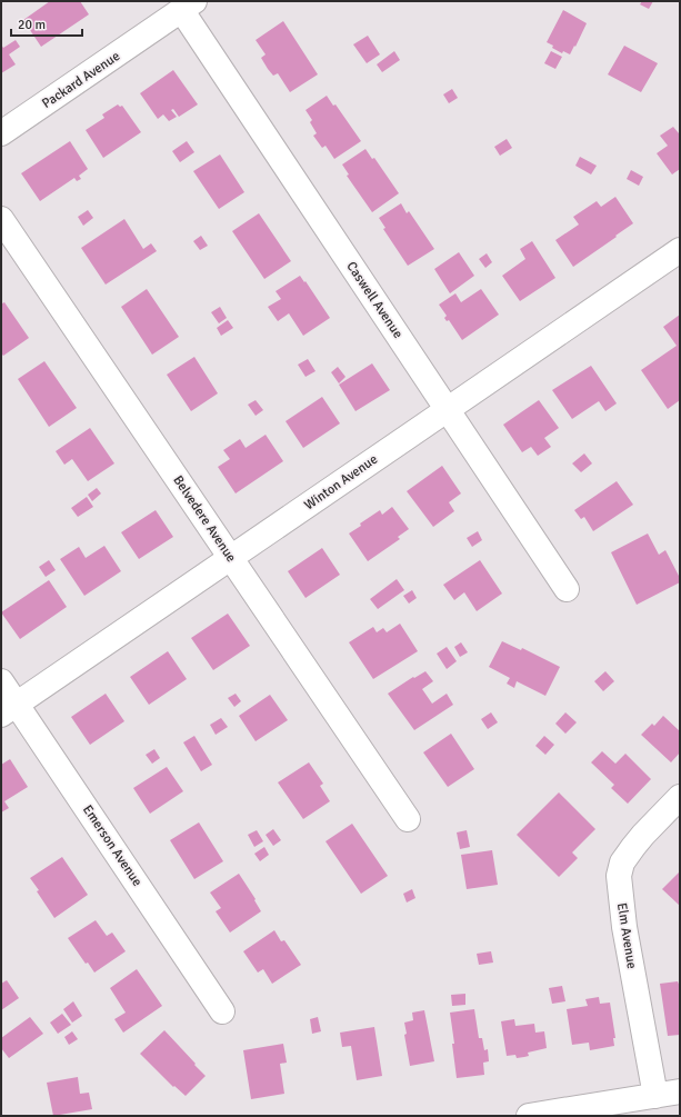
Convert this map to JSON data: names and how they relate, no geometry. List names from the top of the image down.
{
  "streets": {
    "street": [
      "Packard Avenue",
      "Caswell Avenue",
      "Winton Avenue",
      "Belvedere Avenue",
      "Emerson Avenue",
      "Elm Avenue"
    ]
  },
  "crossings": [
    ["Packard Avenue", "Caswell Avenue"],
    ["Caswell Avenue", "Winton Avenue"],
    ["Winton Avenue", "Belvedere Avenue"],
    ["Winton Avenue", "Emerson Avenue"]
  ],
  "scale_bar": "20 m"
}
